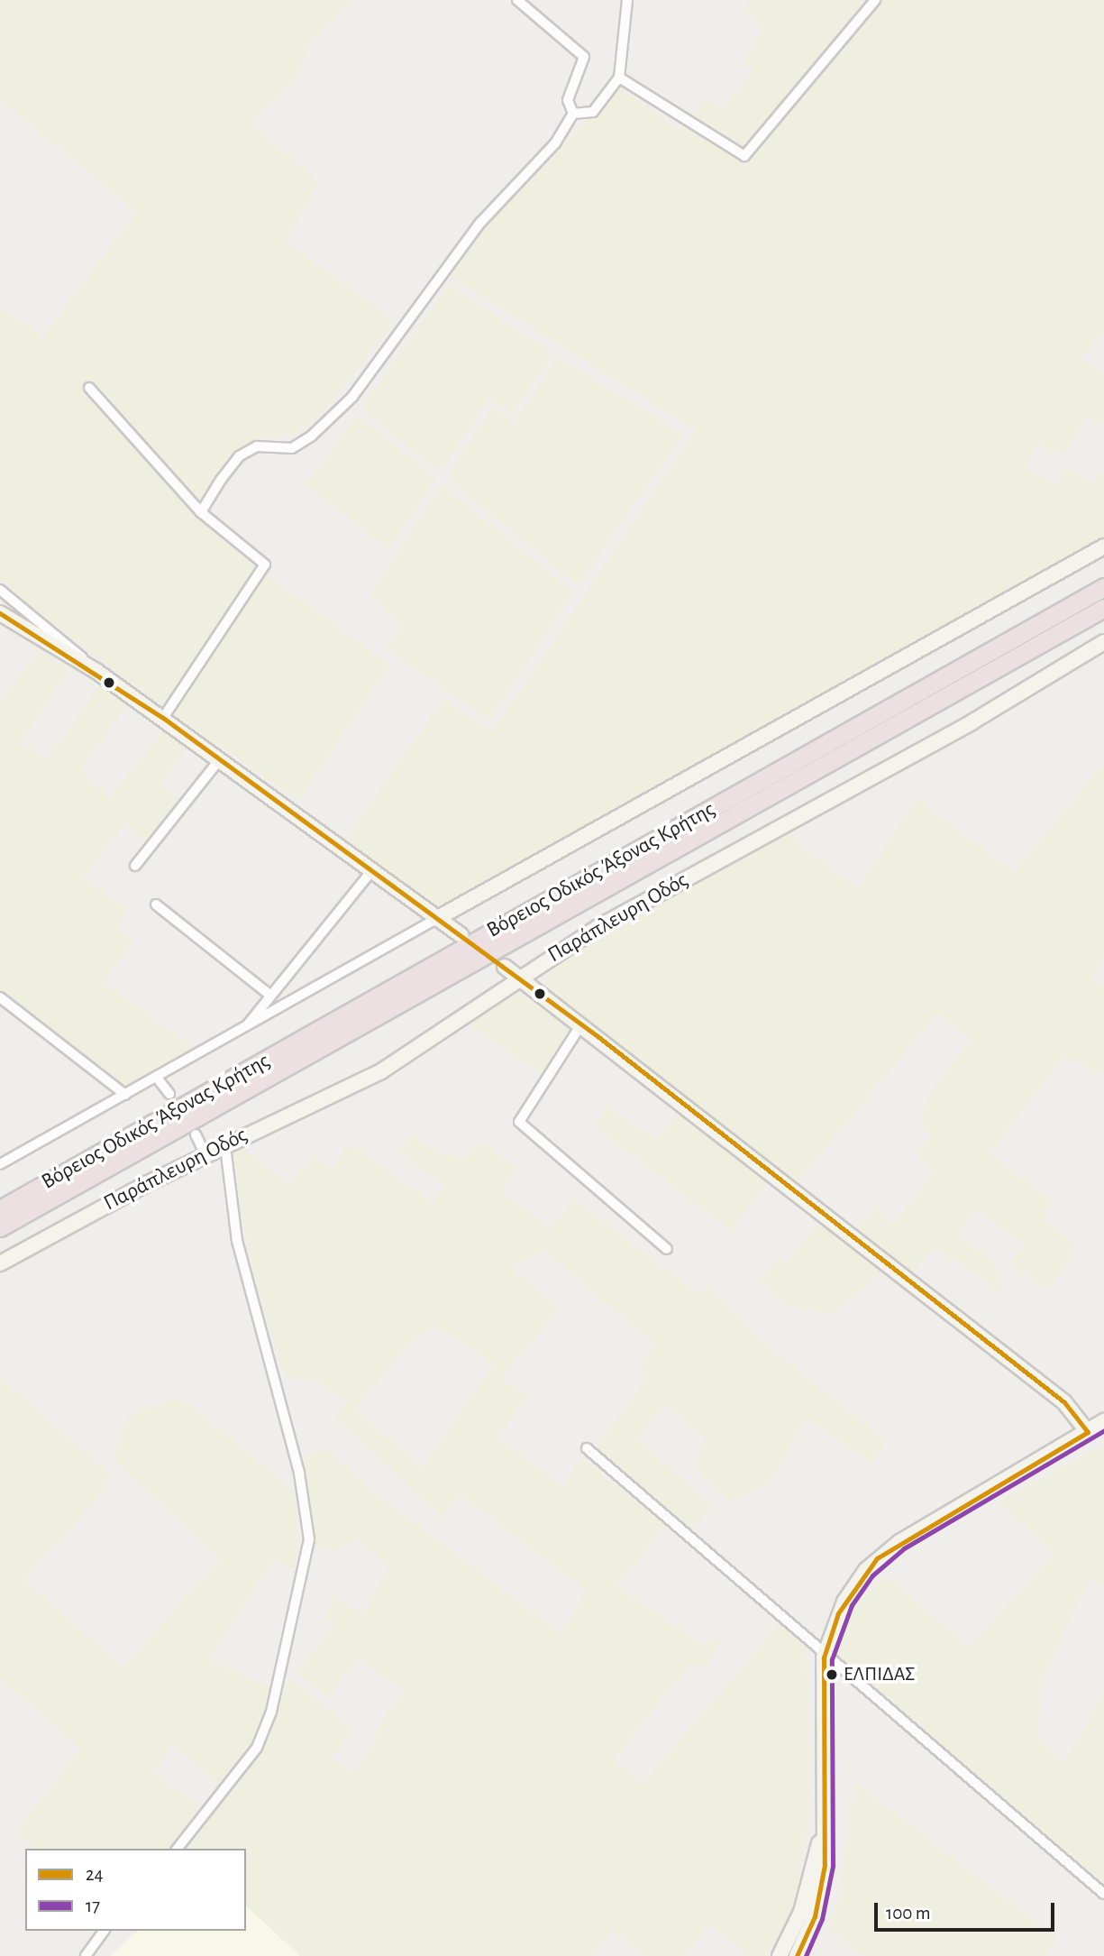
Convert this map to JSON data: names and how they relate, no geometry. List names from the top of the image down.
{
  "streets": {
    "highway": ["Βόρειος Οδικός Άξονας Κρήτης"],
    "street": ["Παράπλευρη Οδός"]
  },
  "places": ["ΕΛΠΙΔΑΣ"],
  "lines": ["transit line 24", "transit line 17"],
  "legend": ["24", "17"],
  "scale_bar": "100 m"
}
